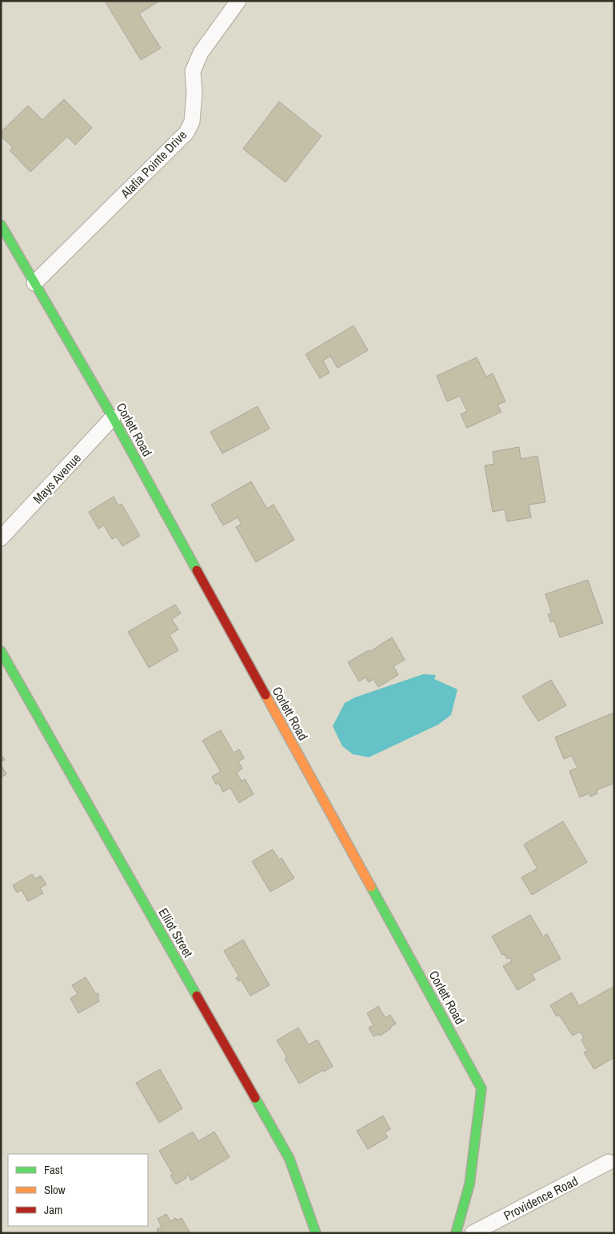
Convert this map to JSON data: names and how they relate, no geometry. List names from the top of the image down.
{
  "streets": {
    "street": [
      "Alafia Pointe Drive",
      "Corlett Road",
      "Mays Avenue",
      "Elliot Street",
      "Providence Road"
    ]
  },
  "crossings": [
    ["Alafia Pointe Drive", "Corlett Road"],
    ["Corlett Road", "Mays Avenue"]
  ],
  "legend": ["Fast", "Slow", "Jam"]
}
